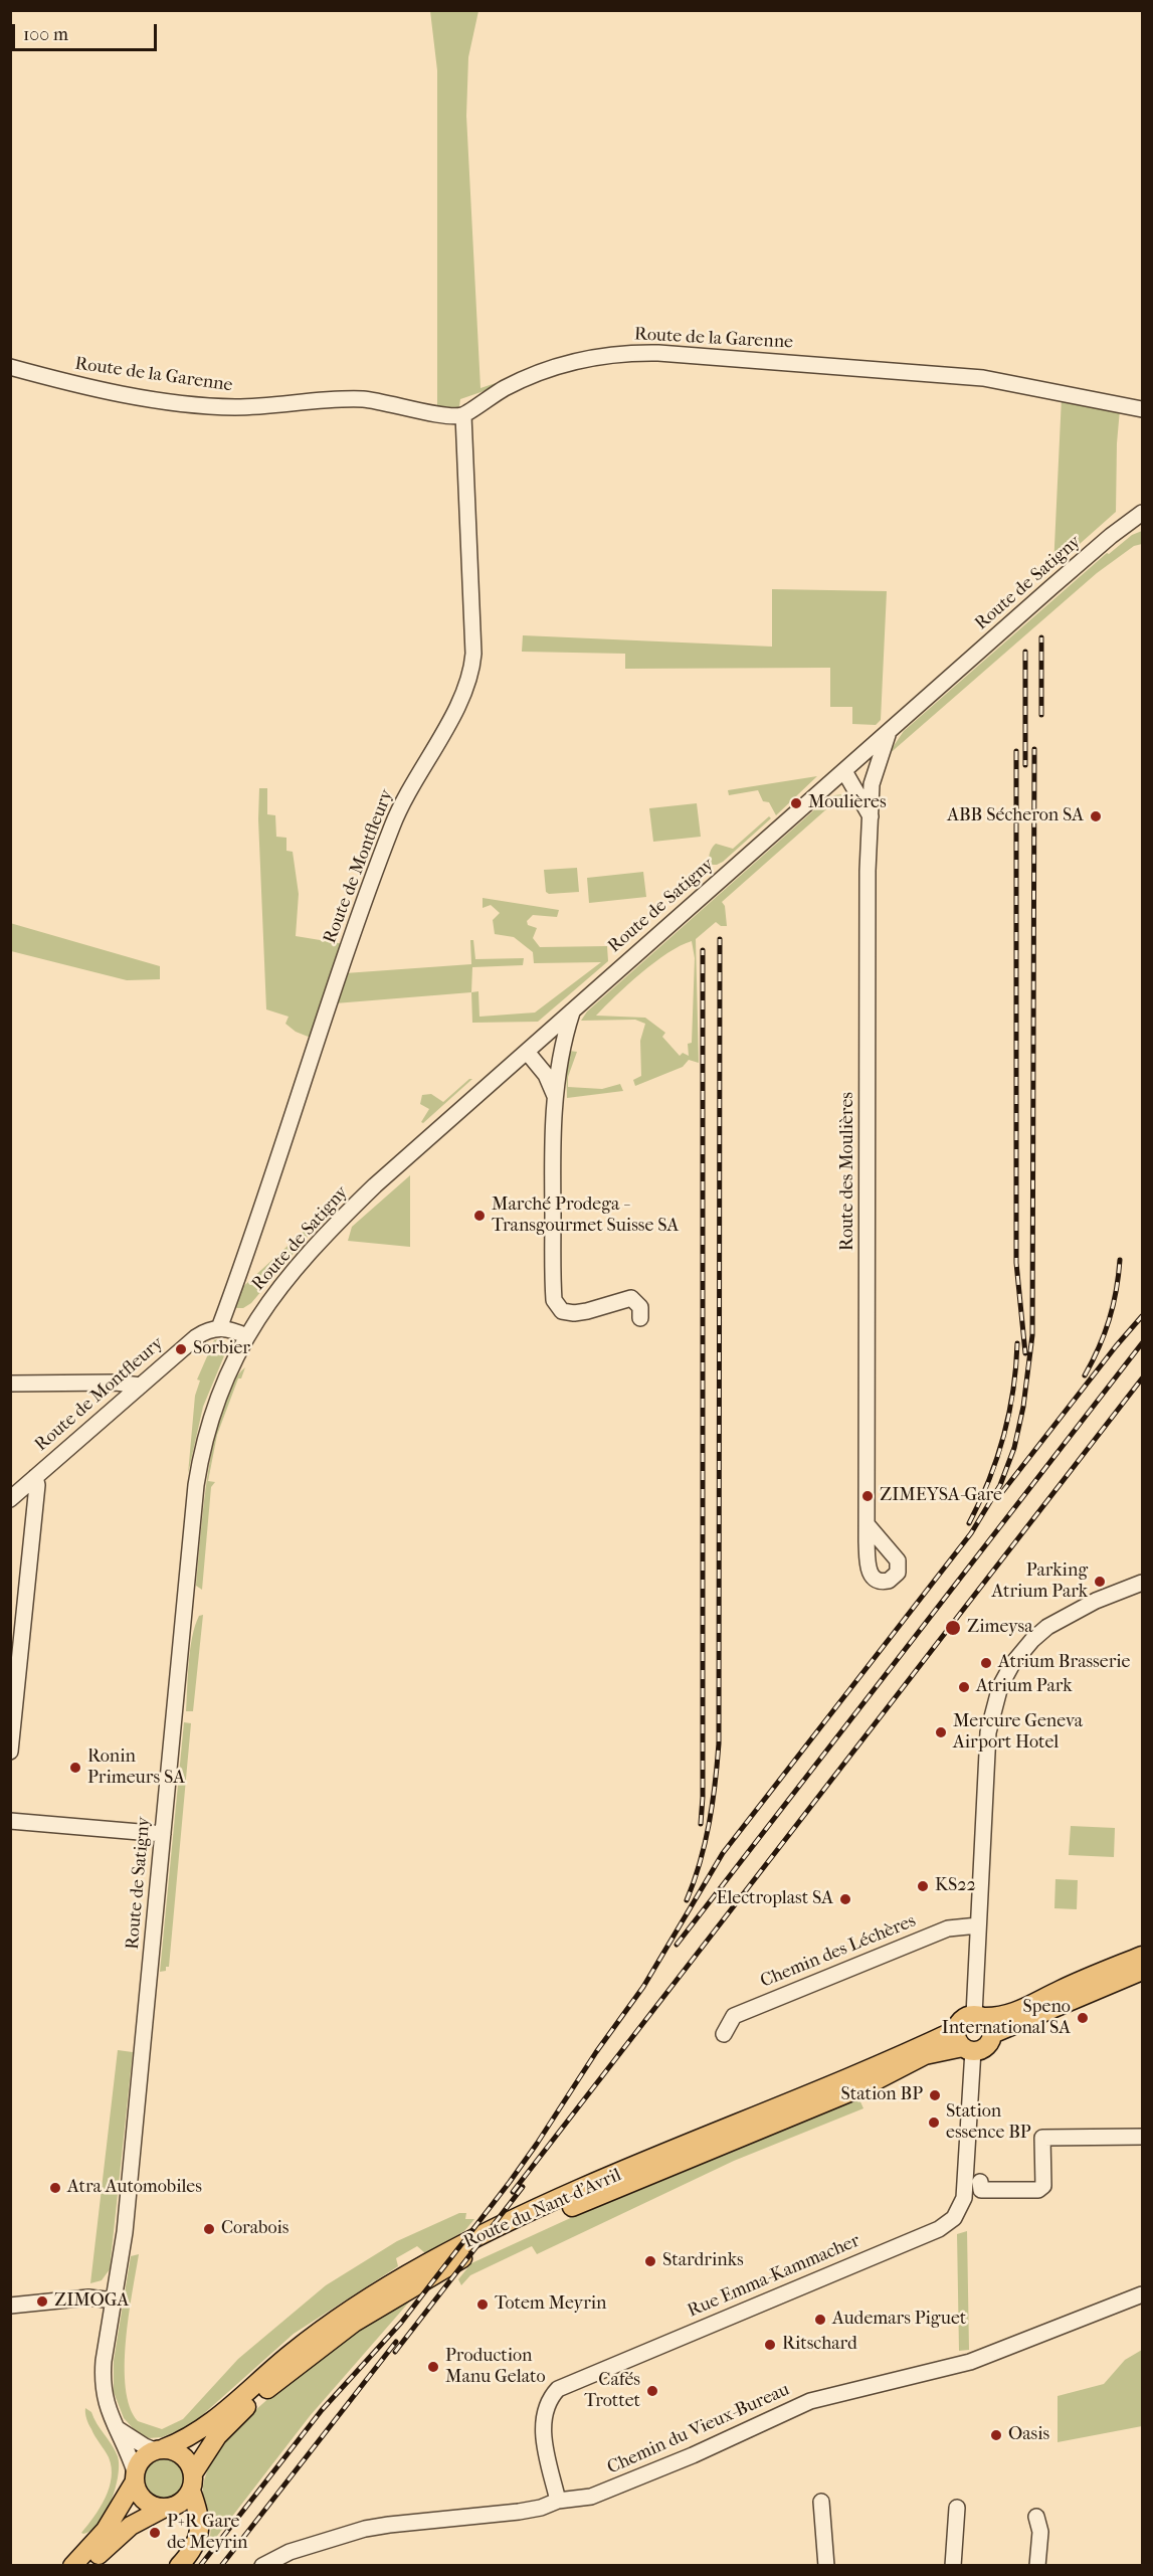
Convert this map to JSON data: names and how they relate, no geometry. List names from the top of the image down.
{
  "streets": {
    "main road": ["Route du Nant-d'Avril"],
    "street": [
      "Route de la Garenne",
      "Route de Satigny",
      "Route de Montfleury",
      "Route des Moulières",
      "Chemin des Léchères",
      "Rue Emma-Kammacher",
      "Chemin du Vieux-Bureau"
    ]
  },
  "crossings": [
    ["Route de la Garenne", "Route de Montfleury"],
    ["Route de Satigny", "Route du Nant-d'Avril"],
    ["Route du Nant-d'Avril", "Rue Emma-Kammacher"],
    ["Rue Emma-Kammacher", "Chemin du Vieux-Bureau"]
  ],
  "places": [
    "Moulières",
    "ABB Sécheron SA",
    "Marché Prodega - Transgourmet Suisse SA",
    "Sorbier",
    "ZIMEYSA-Gare",
    "Parking Atrium Park",
    "Zimeysa",
    "Atrium Brasserie",
    "Atrium Park",
    "Mercure Geneva Airport Hotel",
    "Ronin Primeurs SA",
    "KS22",
    "Electroplast SA",
    "Speno International SA",
    "Station BP",
    "Station essence BP",
    "Atra Automobiles",
    "Corabois",
    "Stardrinks",
    "ZIMOGA",
    "Totem Meyrin",
    "Audemars Piguet",
    "Ritschard",
    "Production Manu Gelato",
    "Cafés Trottet",
    "Oasis",
    "P+R Gare de Meyrin"
  ],
  "scale_bar": "100 m"
}
